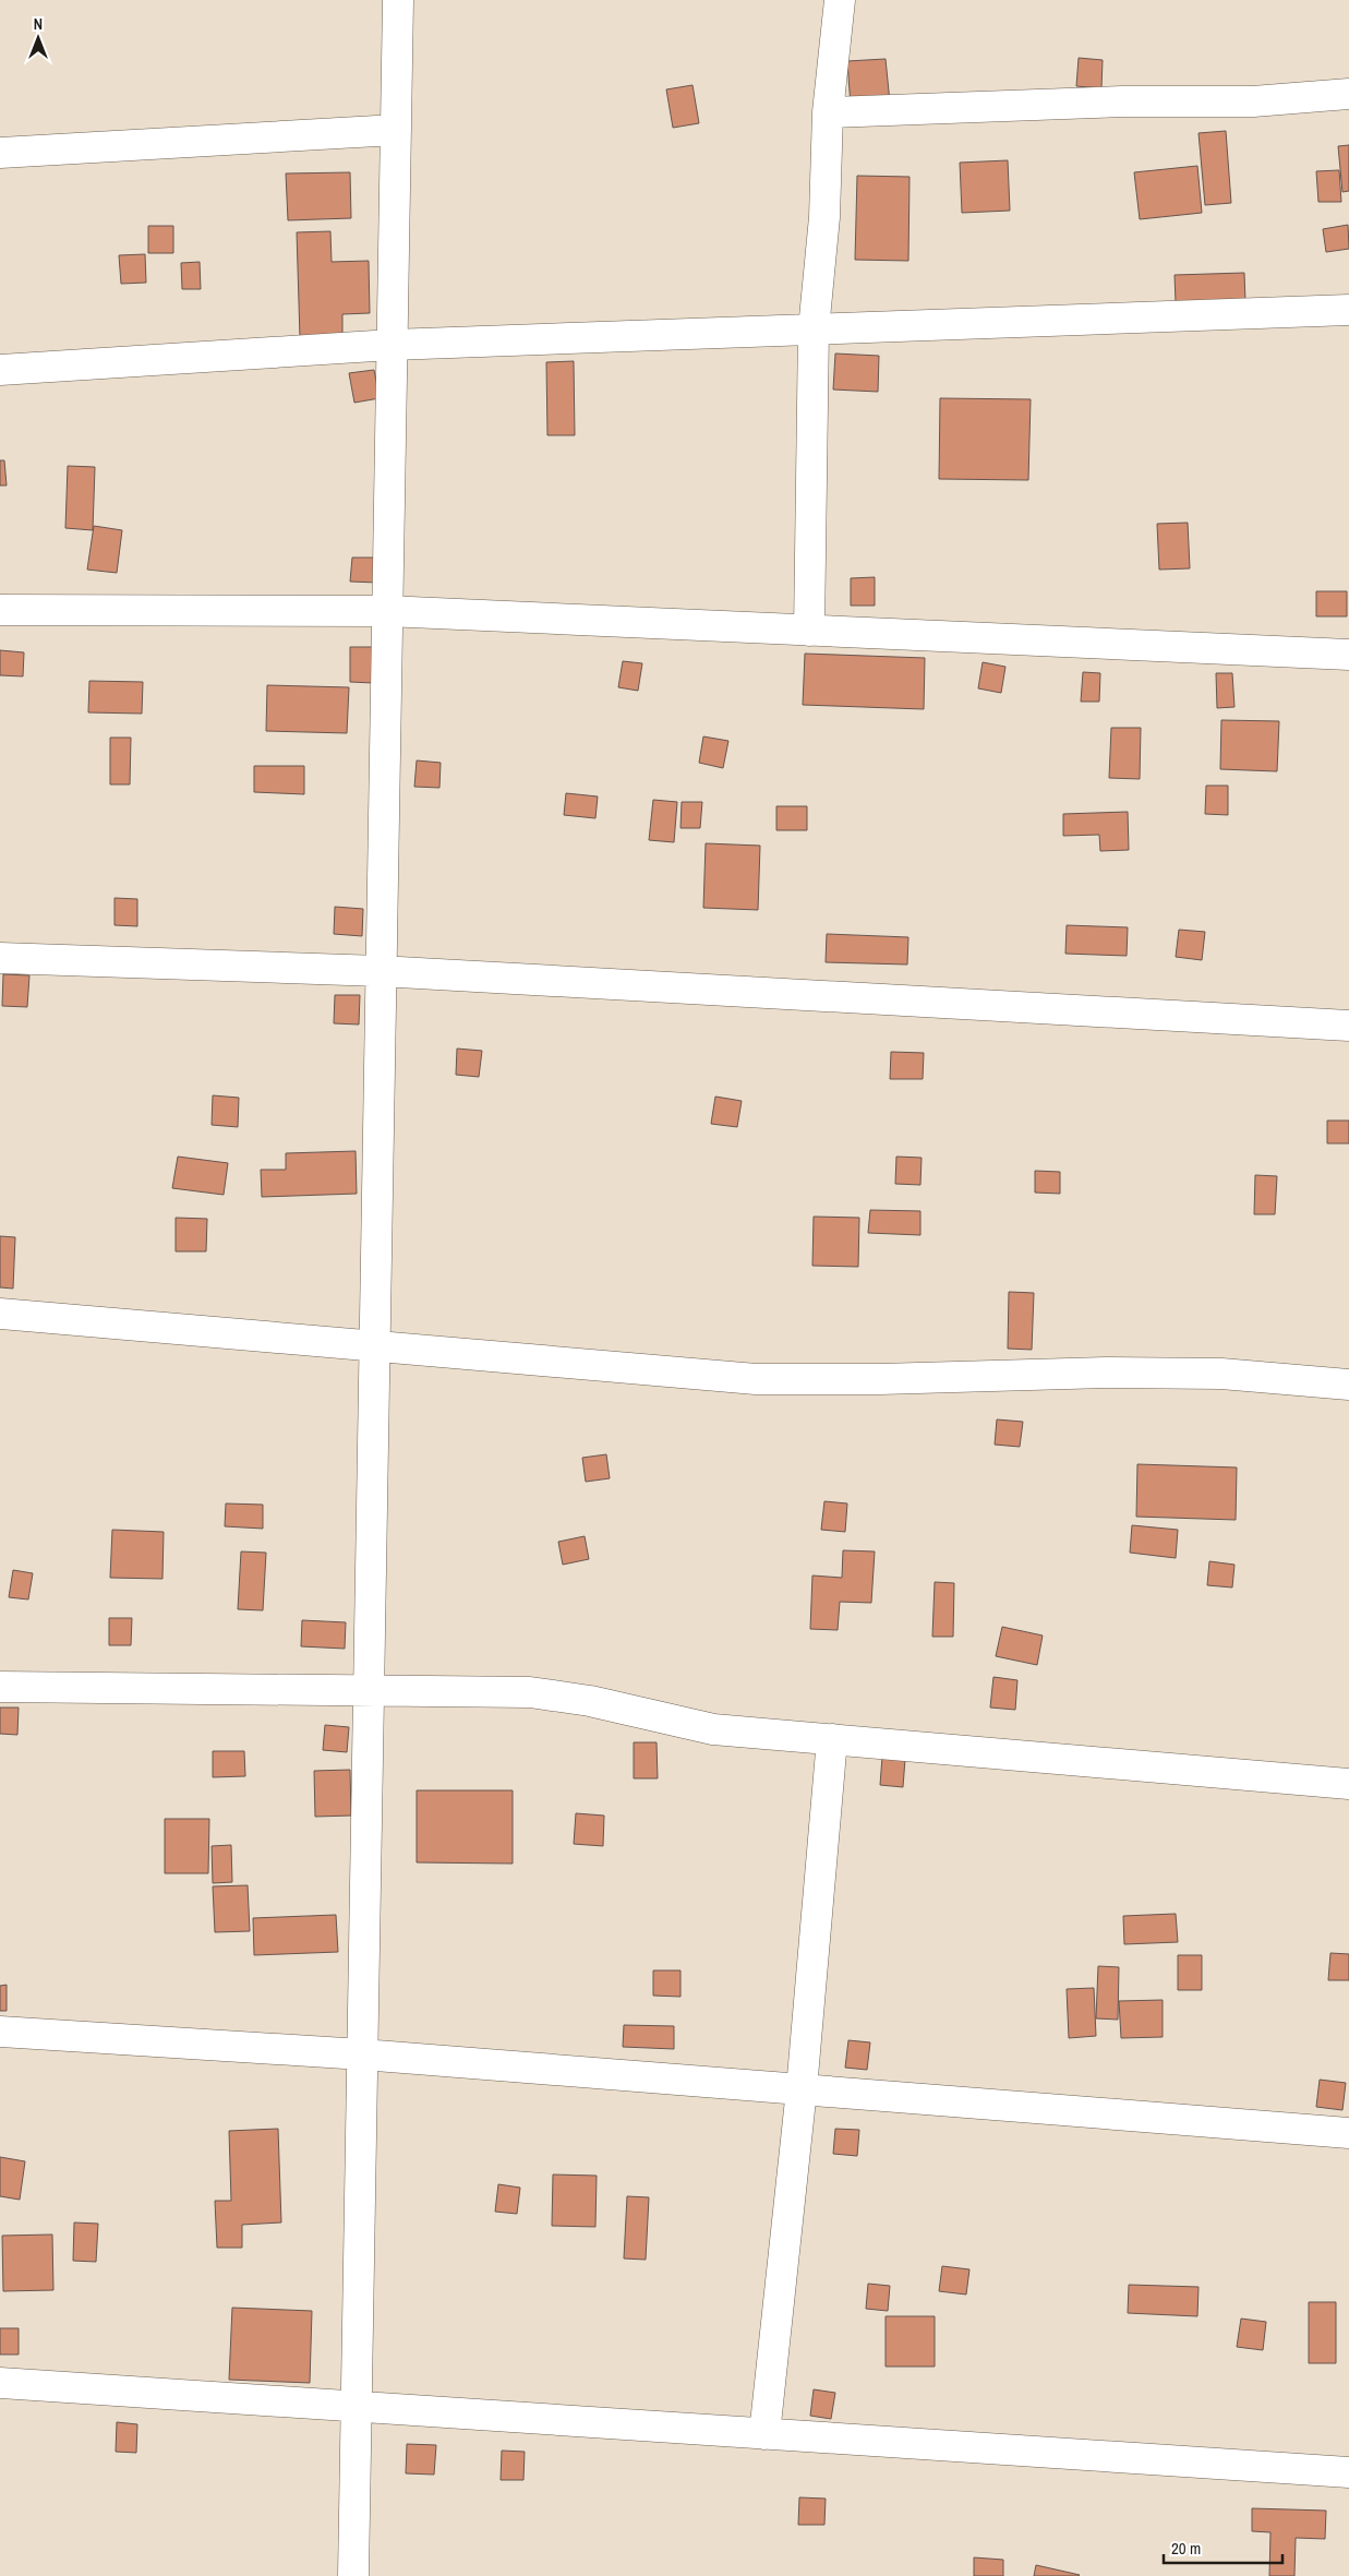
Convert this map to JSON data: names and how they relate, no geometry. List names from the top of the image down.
{
  "scale_bar": "20 m",
  "north": "top"
}
